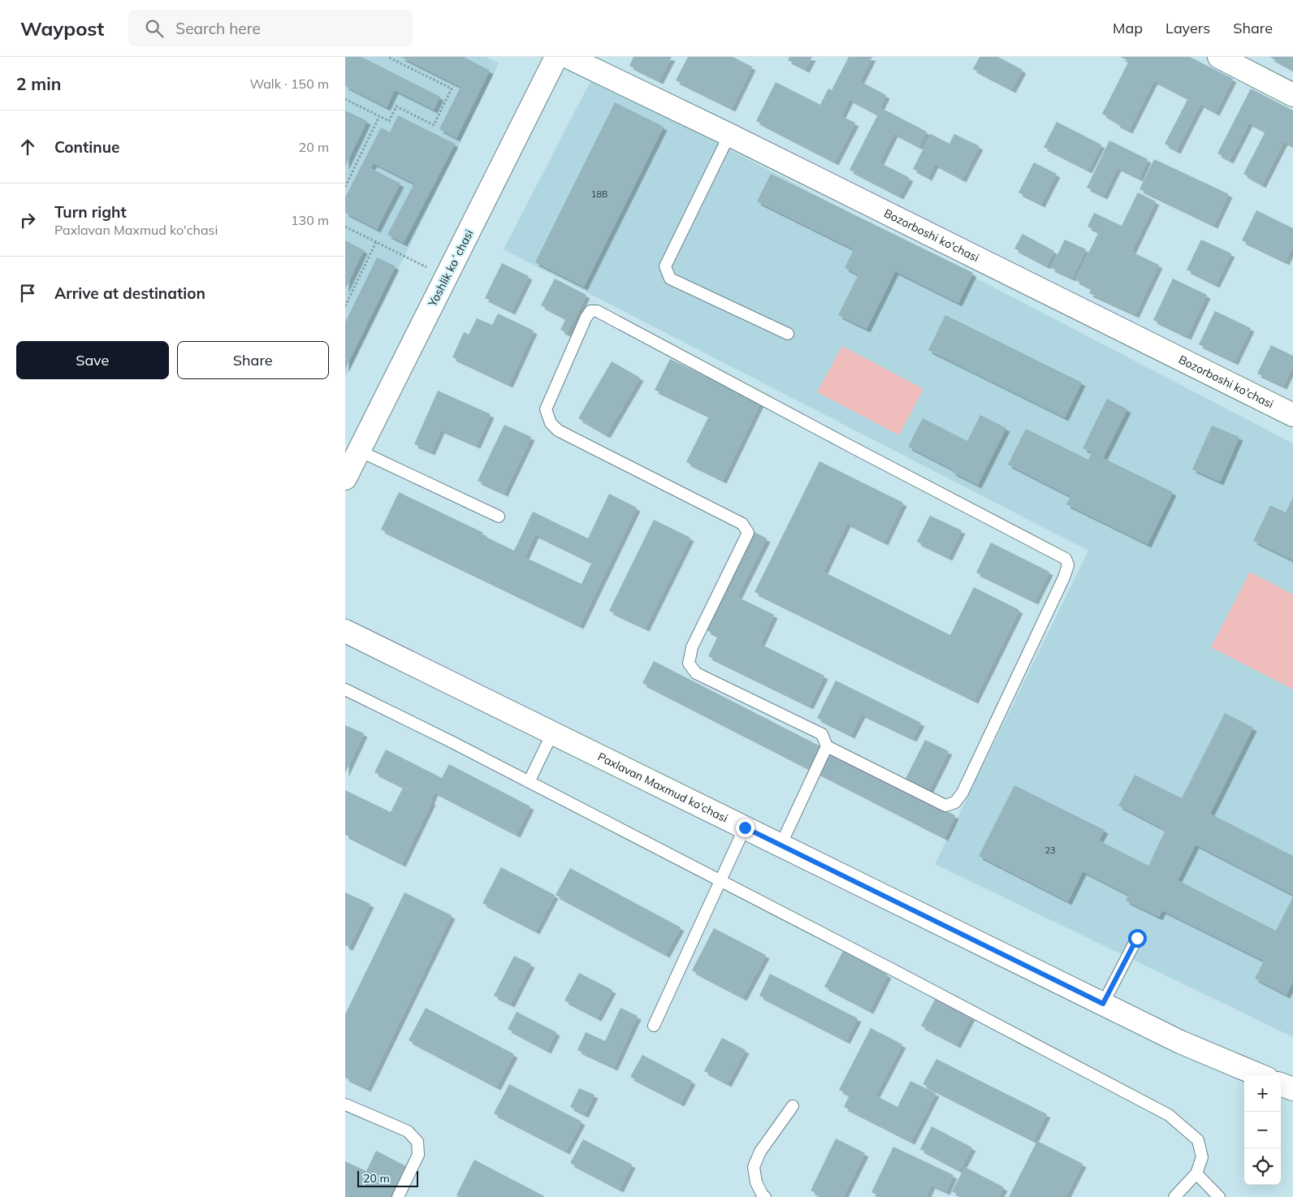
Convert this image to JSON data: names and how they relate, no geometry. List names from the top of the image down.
{
  "streets": {
    "street": ["Bozorboshi ko'chasi", "Yoshlik koʻchasi", "Paxlavan Maxmud ko'chasi"]
  },
  "house_numbers": ["18B", "23"],
  "scale_bar": "20 m",
  "page": {
    "header": "Waypost",
    "search": "Search here",
    "nav": ["Map", "Layers", "Share"],
    "heading": ["2 min", "Walk · 150 m"],
    "list": [
      ["Continue", "20 m"],
      ["Turn right", "Paxlavan Maxmud ko'chasi", "130 m"],
      "Arrive at destination"
    ],
    "buttons": ["Save", "Share"],
    "map_buttons": ["+", "−"],
    "scale": "20 m"
  }
}
